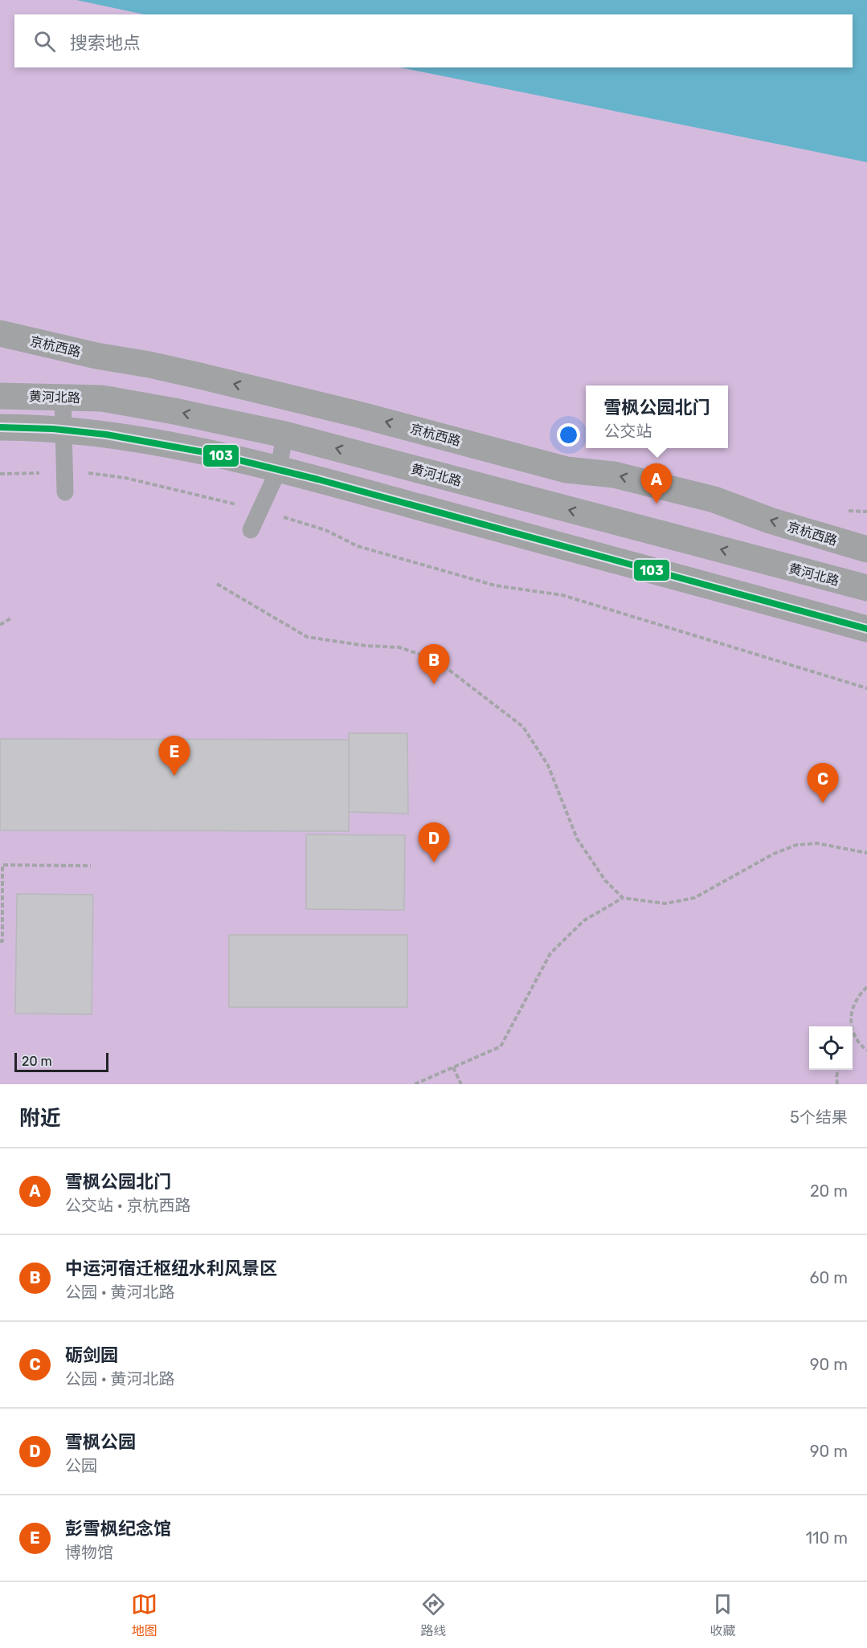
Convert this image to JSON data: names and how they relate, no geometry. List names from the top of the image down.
{
  "streets": {
    "main road": ["京杭西路", "黄河北路"]
  },
  "lines": ["transit line 103"],
  "scale_bar": "20 m",
  "page": {
    "search": "搜索地点",
    "popup": ["雪枫公园北门", "公交站"],
    "pins": [
      "A",
      "B",
      "E",
      "C",
      "D"
    ],
    "scale": "20 m",
    "heading": ["附近", "5个结果"],
    "list": [
      {
        "mark": "A",
        "name": "雪枫公园北门",
        "note": "公交站 · 京杭西路",
        "value": "20 m"
      },
      {
        "mark": "B",
        "name": "中运河宿迁枢纽水利风景区",
        "note": "公园 · 黄河北路",
        "value": "60 m"
      },
      {
        "mark": "C",
        "name": "砺剑园",
        "note": "公园 · 黄河北路",
        "value": "90 m"
      },
      {
        "mark": "D",
        "name": "雪枫公园",
        "note": "公园",
        "value": "90 m"
      },
      {
        "mark": "E",
        "name": "彭雪枫纪念馆",
        "note": "博物馆",
        "value": "110 m"
      }
    ],
    "nav": ["地图", "路线", "收藏"]
  }
}
